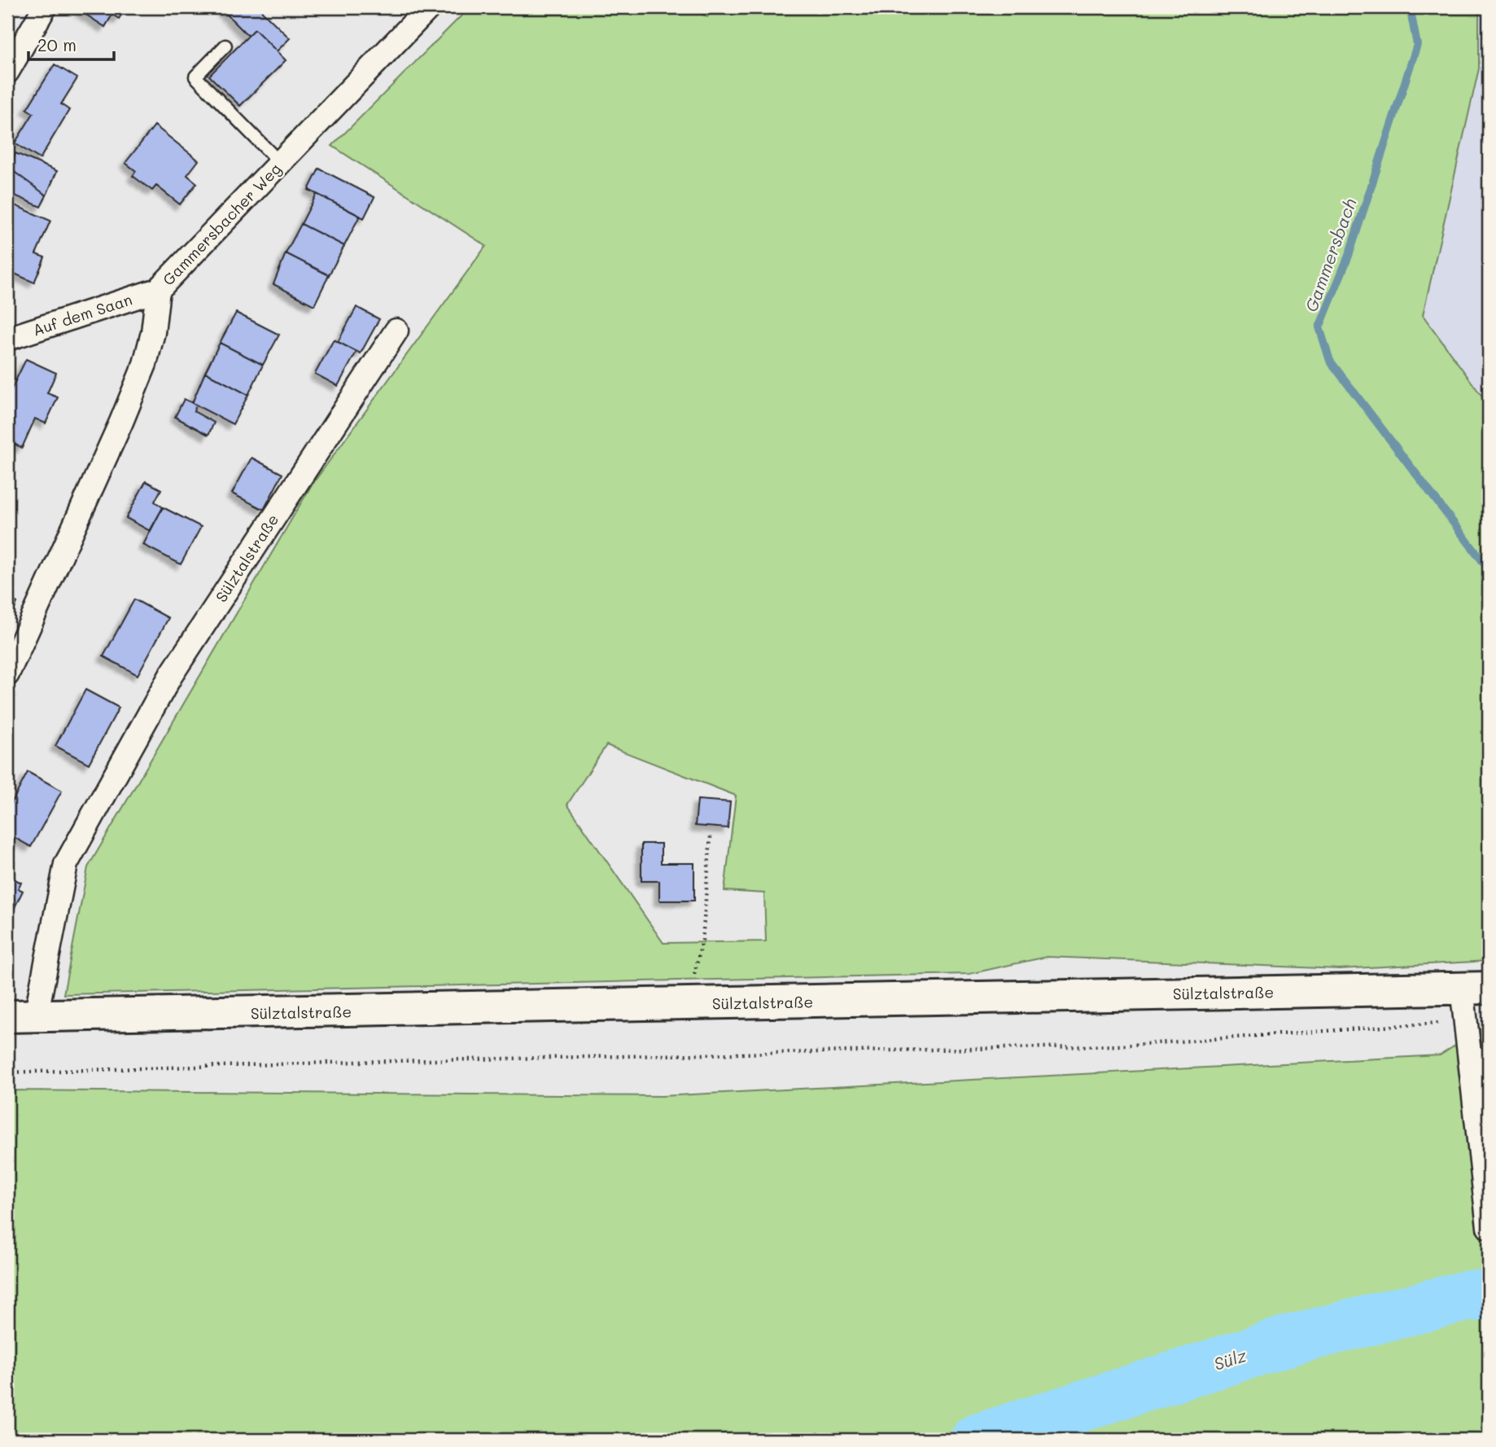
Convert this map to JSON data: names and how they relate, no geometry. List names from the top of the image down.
{
  "streets": {
    "main road": ["Sülztalstraße"],
    "street": ["Gammersbacher Weg", "Auf dem Saan"]
  },
  "crossings": [
    ["Gammersbacher Weg", "Auf dem Saan"]
  ],
  "water": ["Gammersbach", "Sülz"],
  "scale_bar": "20 m"
}
